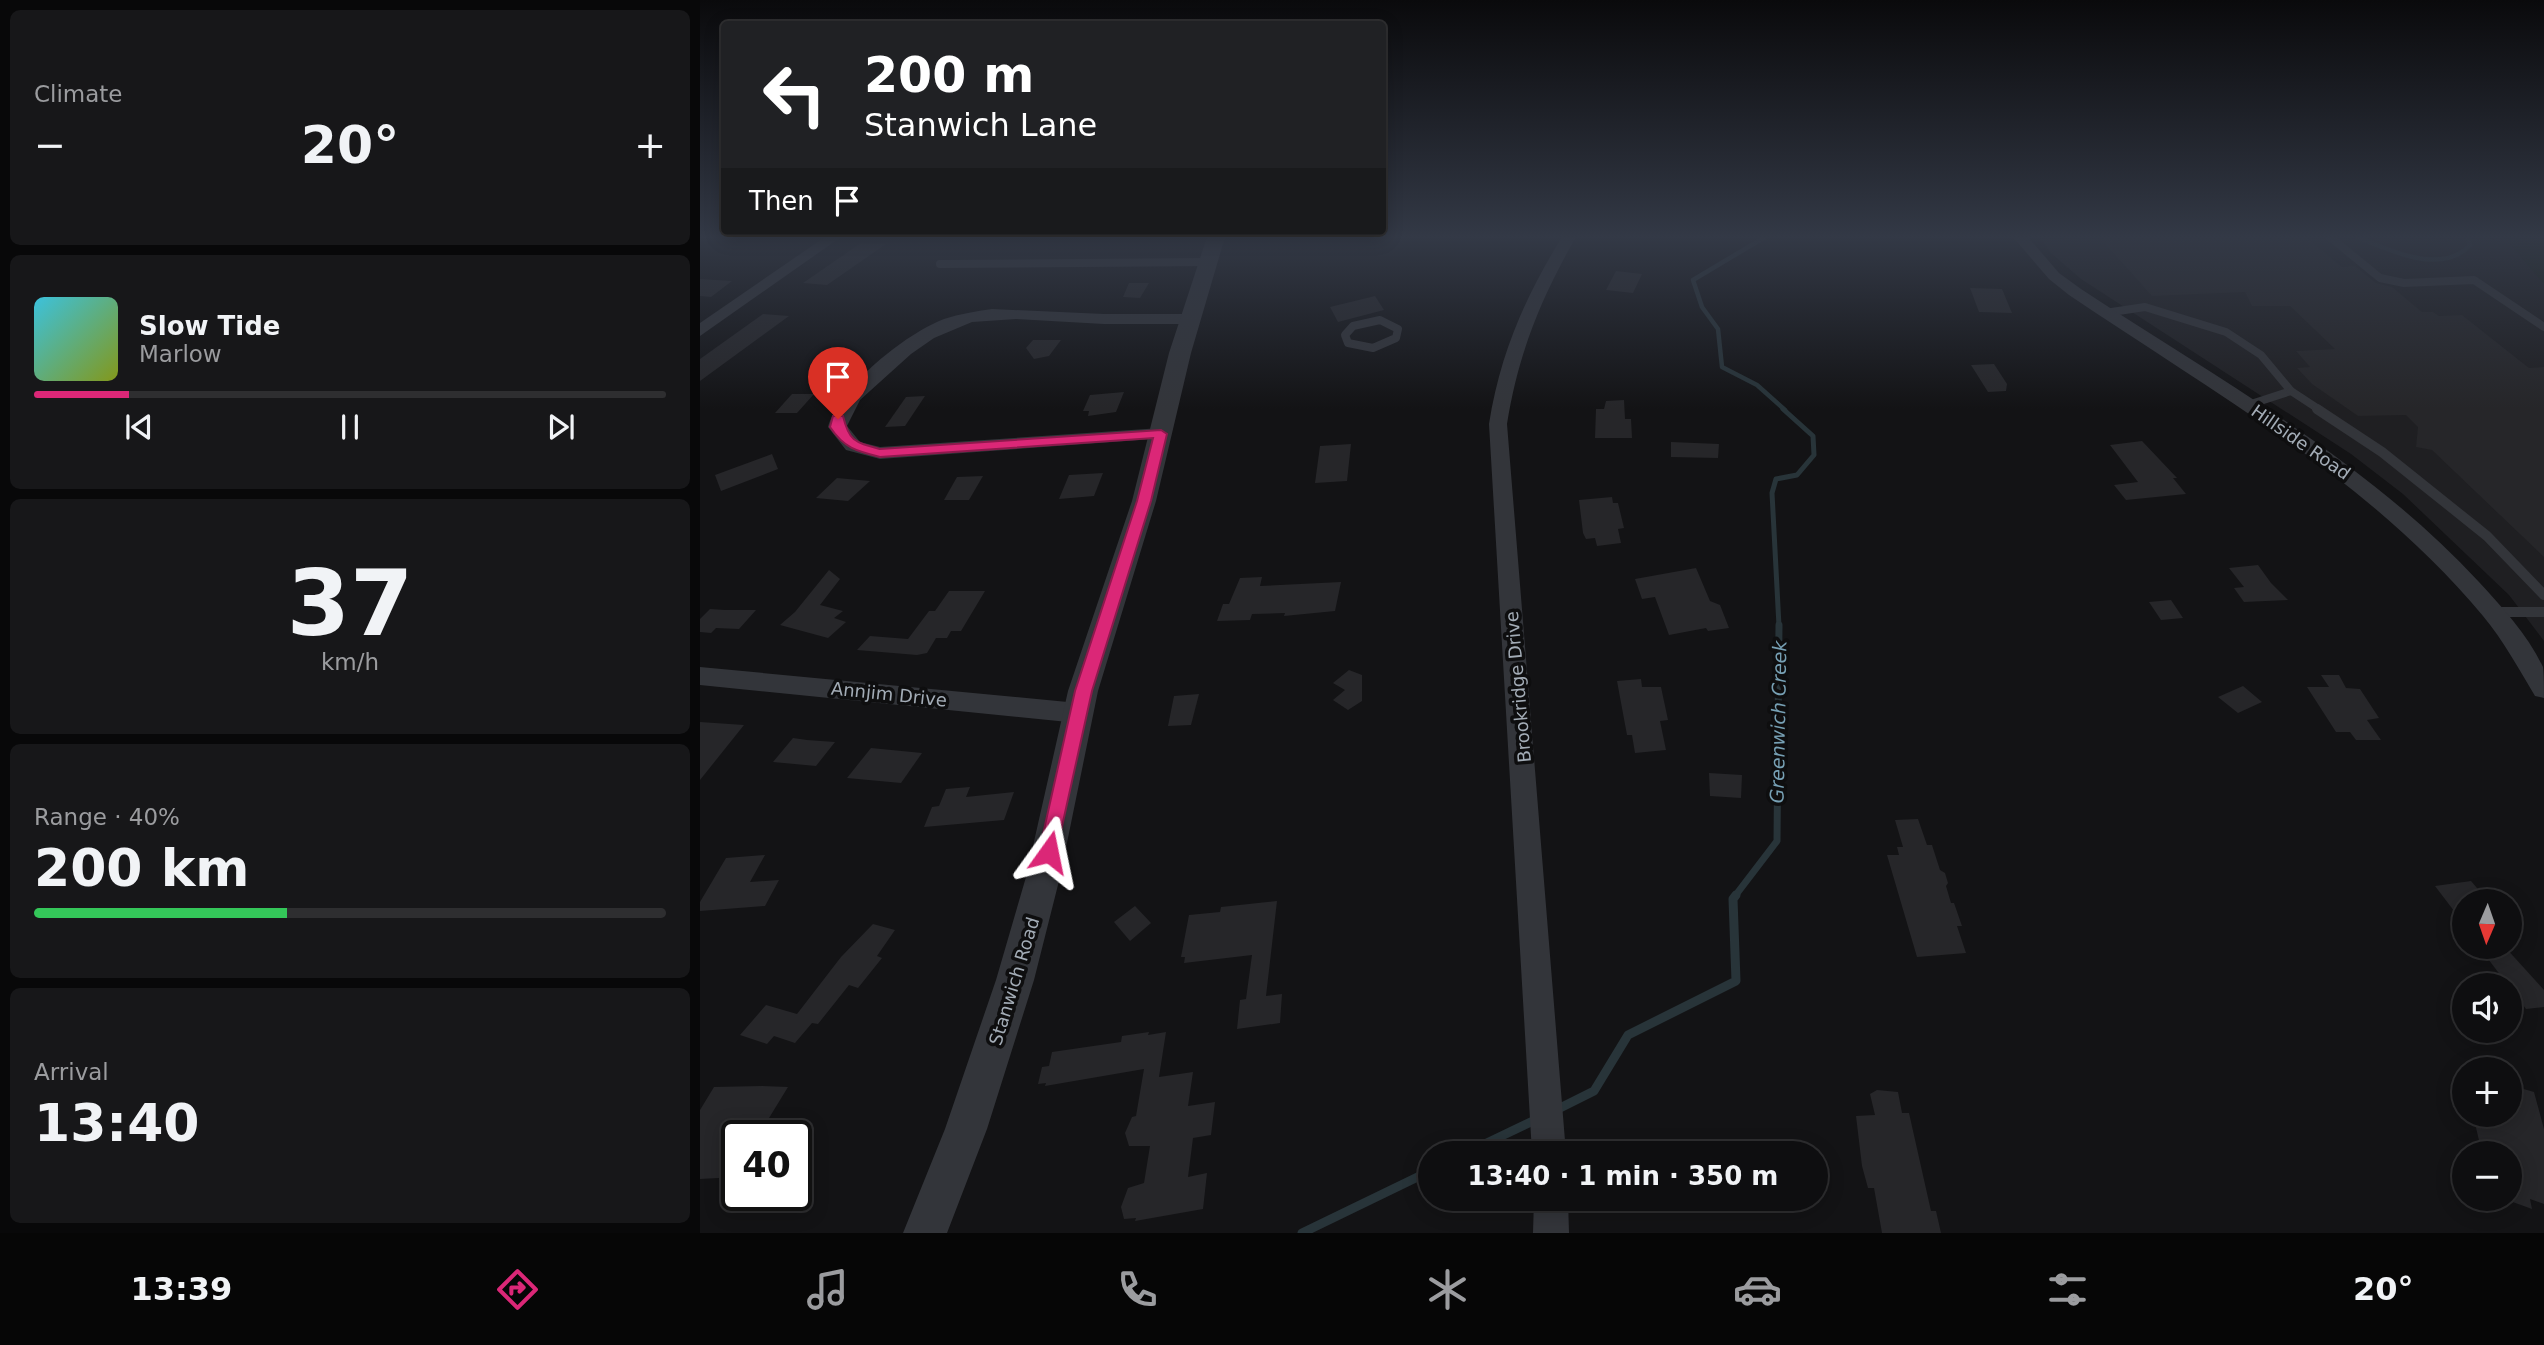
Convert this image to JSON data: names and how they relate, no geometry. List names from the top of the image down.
{
  "streets": {
    "street": [
      "Hillside Road",
      "Brookridge Drive",
      "Annjim Drive",
      "Stanwich Road"
    ]
  },
  "crossings": [
    ["Annjim Drive", "Stanwich Road"]
  ],
  "water": ["Greenwich Creek"],
  "north": "bottom",
  "page": {
    "tile": [
      "Climate",
      ["37", "km/h"],
      ["Range · 40%", "200 km"],
      ["Arrival", "13:40"]
    ],
    "turn": ["200 m", "Stanwich Lane"],
    "heat": ["−", "20°", "+"],
    "then": "Then",
    "song": ["Slow Tide", "Marlow"],
    "map_buttons": ["+", "−"],
    "limit": "40",
    "trip": "13:40 · 1 min · 350 m",
    "tabs": ["13:39", "20°"]
  }
}
